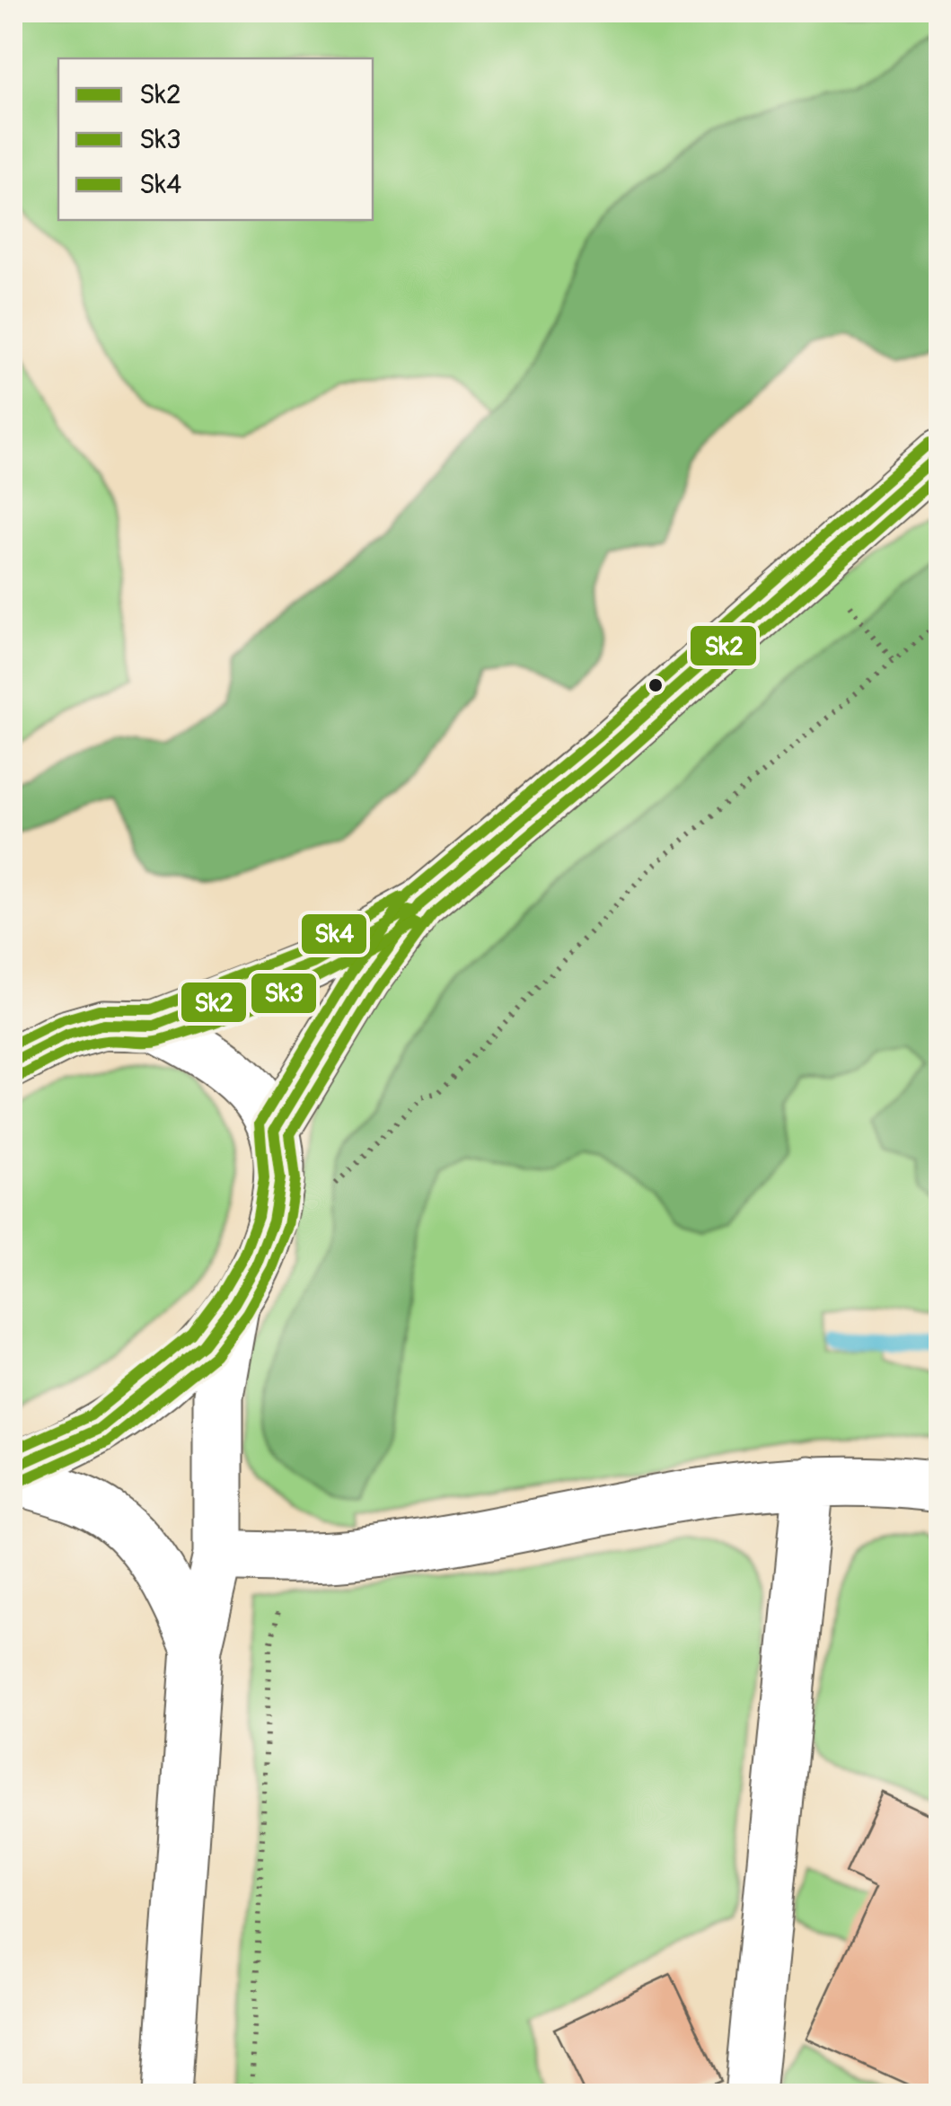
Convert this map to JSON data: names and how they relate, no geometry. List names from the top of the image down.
{
  "lines": ["transit line Sk4", "transit line Sk2", "transit line Sk3"],
  "legend": ["Sk2", "Sk3", "Sk4"]
}
